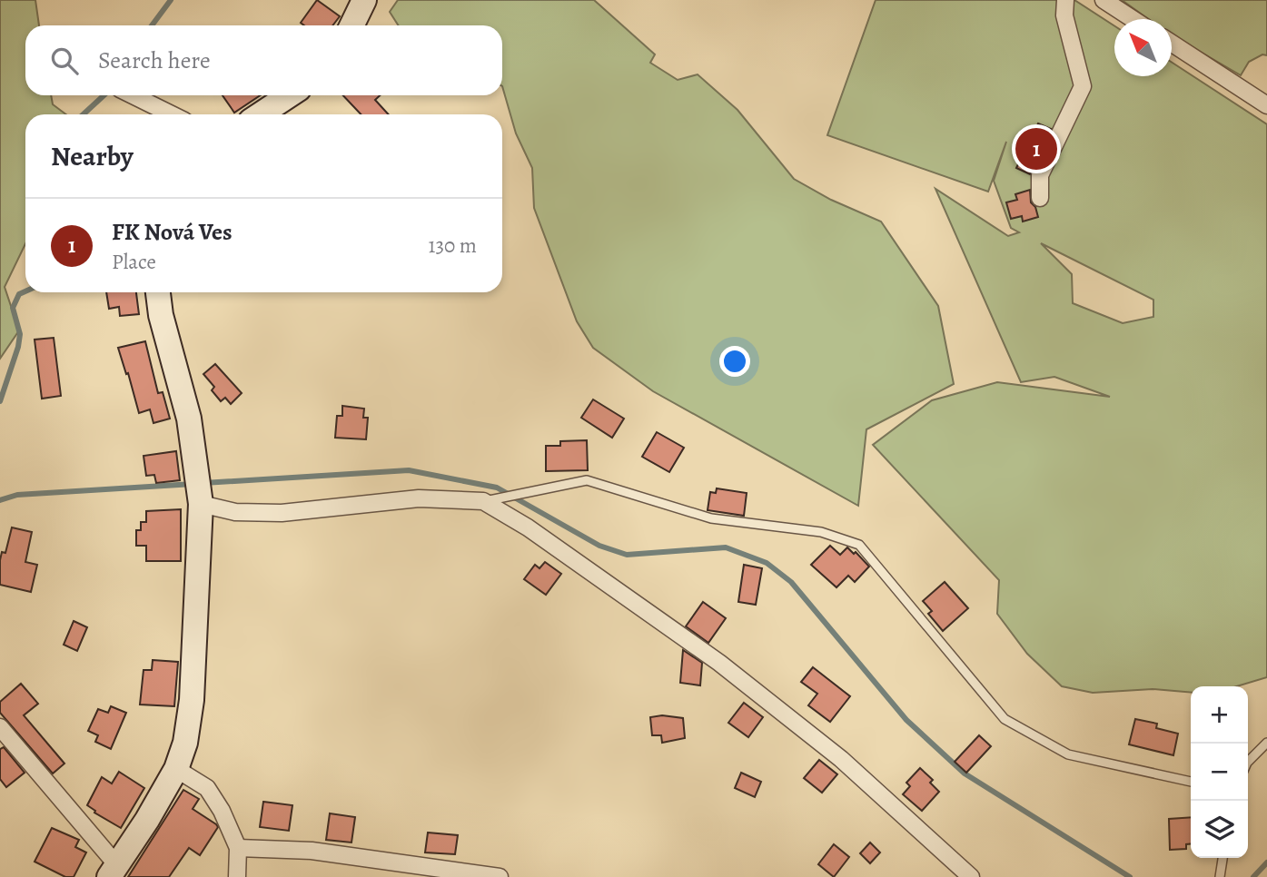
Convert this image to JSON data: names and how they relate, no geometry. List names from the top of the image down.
{
  "north": "top left",
  "page": {
    "search": "Search here",
    "heading": "Nearby",
    "pins": "1",
    "list": [
      {
        "mark": "1",
        "name": "FK Nová Ves",
        "note": "Place",
        "value": "130 m"
      }
    ],
    "map_buttons": ["+", "−"]
  }
}
